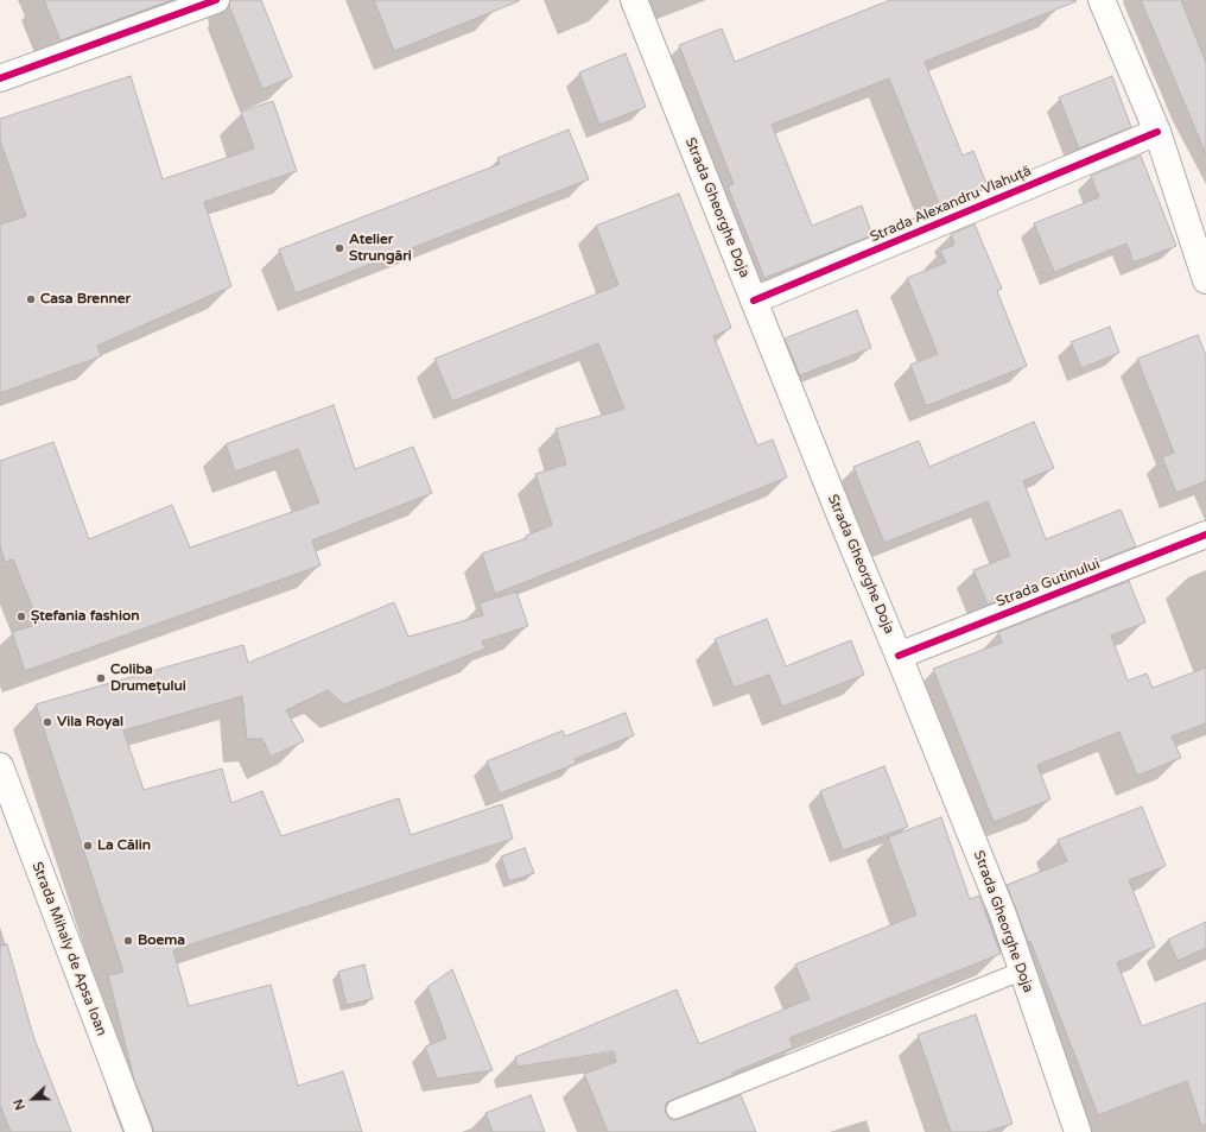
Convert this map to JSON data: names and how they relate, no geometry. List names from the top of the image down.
{
  "streets": {
    "main road": [
      "Strada Alexandru Vlahuță",
      "Strada Gheorghe Doja",
      "Strada Gutinului",
      "Strada Mihaly de Apsa Ioan"
    ]
  },
  "crossings": [
    ["Strada Alexandru Vlahuță", "Strada Gheorghe Doja"],
    ["Strada Gheorghe Doja", "Strada Gutinului"]
  ],
  "places": [
    "Atelier Strungări",
    "Casa Brenner",
    "Ștefania fashion",
    "Coliba Drumețului",
    "Vila Royal",
    "La Călin",
    "Boema"
  ],
  "north": "left"
}
